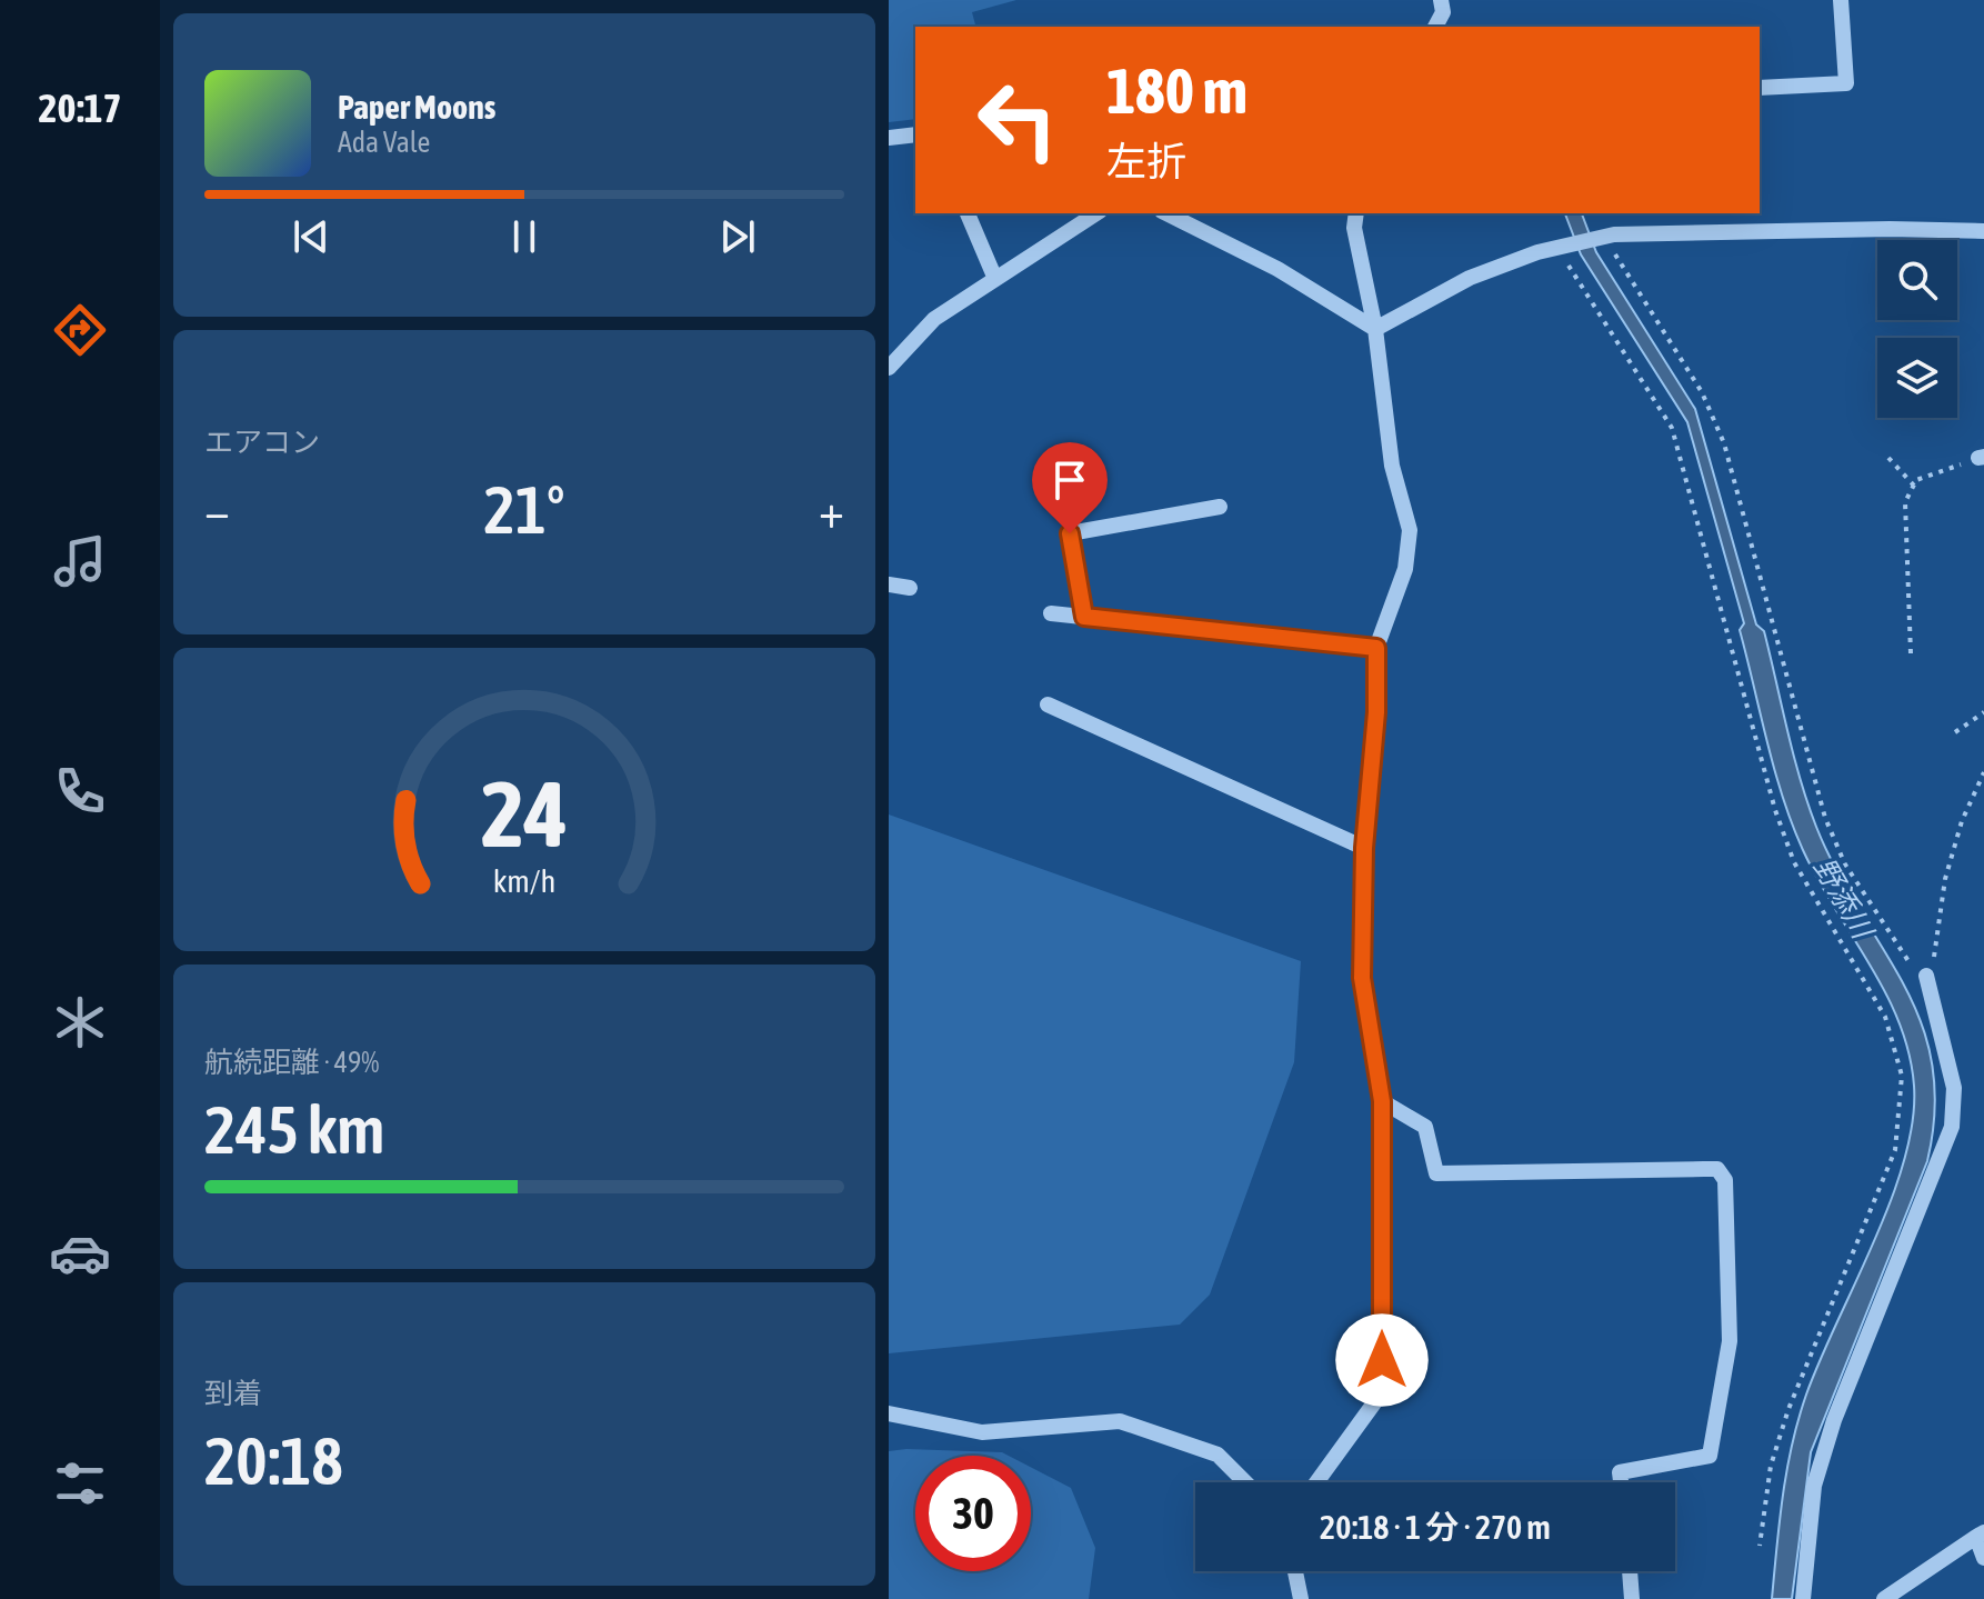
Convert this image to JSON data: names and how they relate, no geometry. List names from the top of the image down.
{
  "water": ["野添川"],
  "page": {
    "tabs": "20:17",
    "turn": ["180 m", "左折"],
    "song": ["Paper Moons", "Ada Vale"],
    "tile": [
      "エアコン",
      ["航続距離 · 49%", "245 km"],
      ["到着", "20:18"]
    ],
    "heat": ["−", "21°", "+"],
    "limit": "30",
    "trip": "20:18 · 1 分 · 270 m",
    "gauge": ["24", "km/h"]
  }
}
